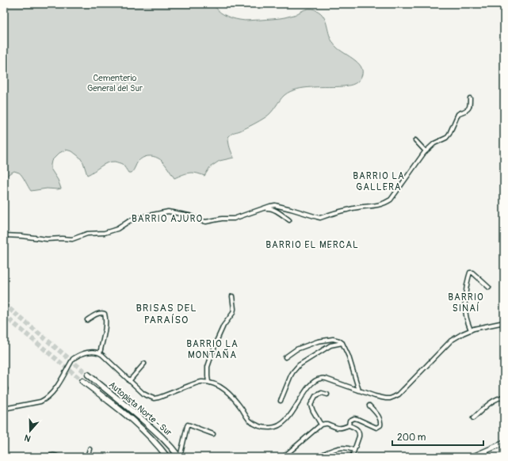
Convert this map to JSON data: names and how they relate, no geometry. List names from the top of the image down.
{
  "streets": {
    "highway": ["Autopista Norte - Sur"]
  },
  "districts": [
    "BARRIO LA GALLERA",
    "BARRIO AJURO",
    "BARRIO EL MERCAL",
    "BARRIO SINAÍ",
    "BRISAS DEL PARAÍSO",
    "BARRIO LA MONTAÑA"
  ],
  "parks": ["Cementerio General del Sur"],
  "scale_bar": "200 m",
  "north": "bottom"
}
